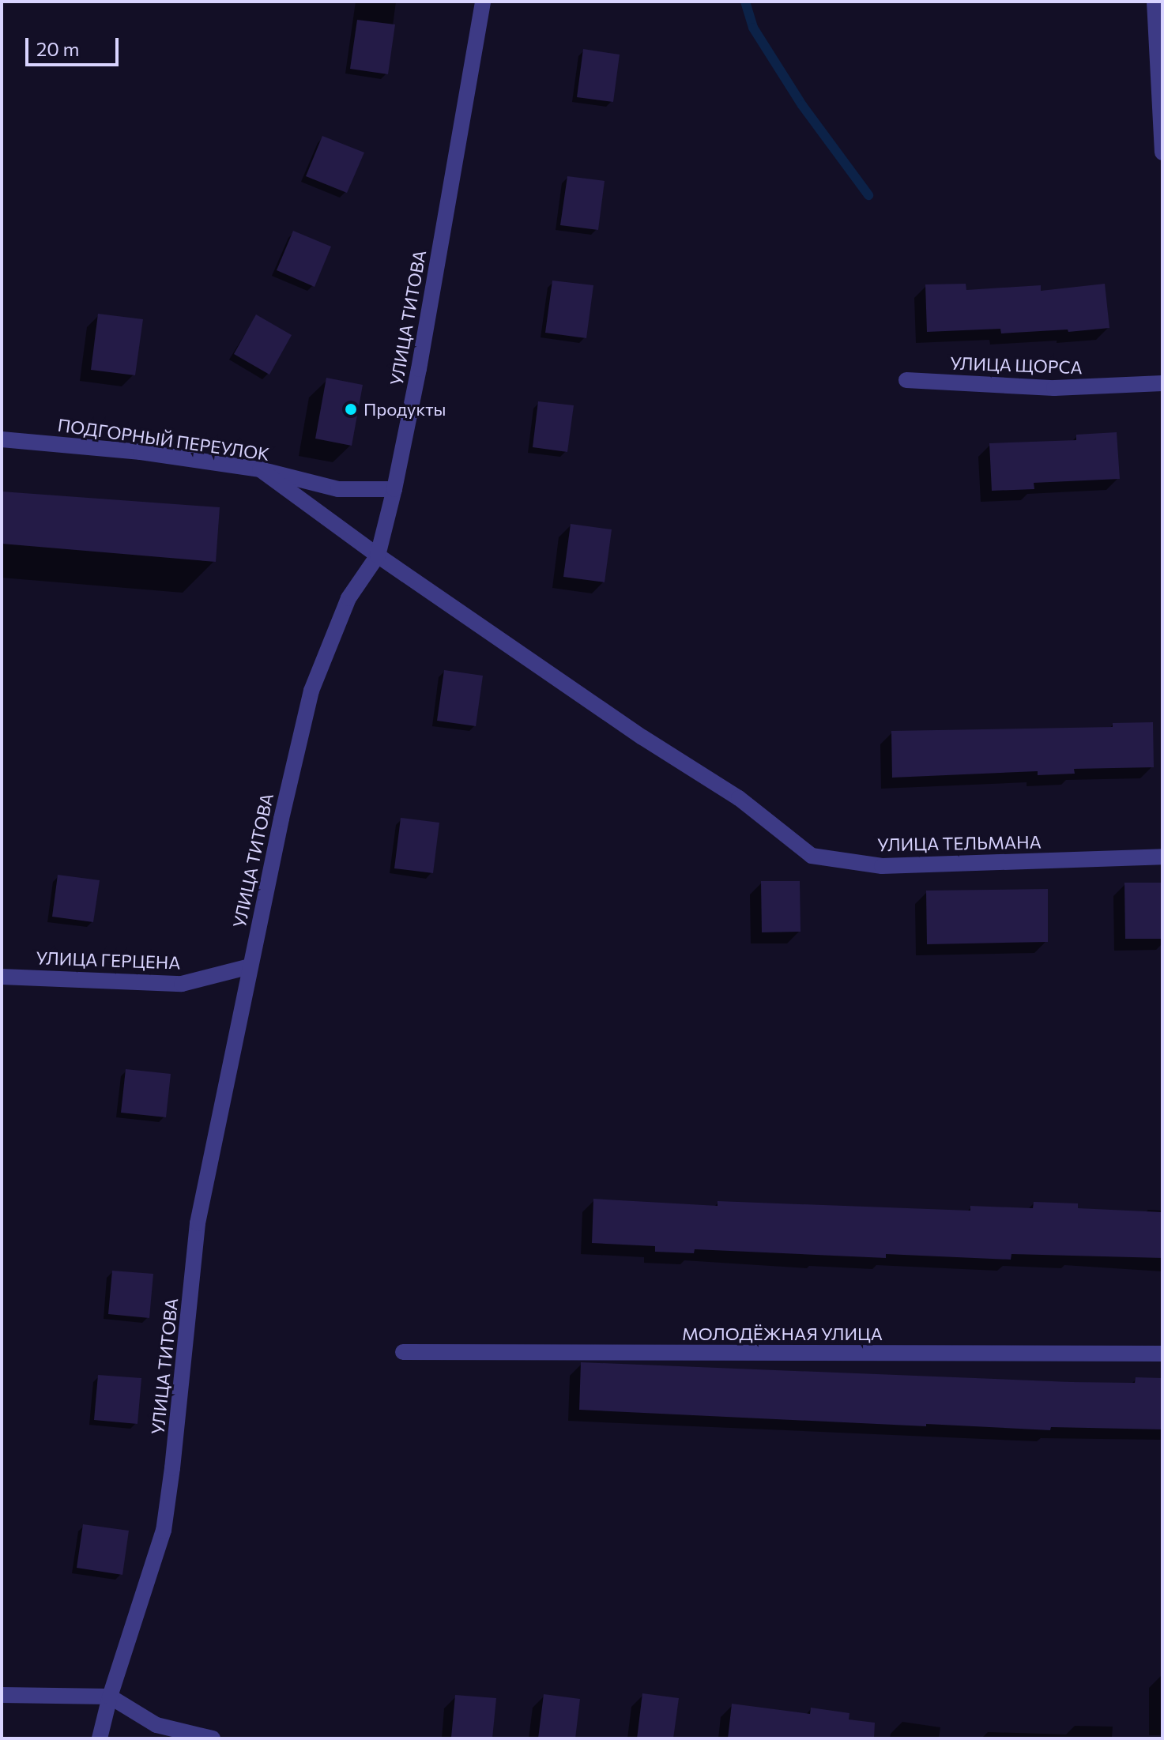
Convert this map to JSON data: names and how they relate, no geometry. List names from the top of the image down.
{
  "streets": {
    "street": [
      "УЛИЦА ТИТОВА",
      "УЛИЦА ЩОРСА",
      "ПОДГОРНЫЙ ПЕРЕУЛОК",
      "УЛИЦА ТЕЛЬМАНА",
      "УЛИЦА ГЕРЦЕНА",
      "МОЛОДЁЖНАЯ УЛИЦА"
    ]
  },
  "crossings": [
    ["УЛИЦА ТИТОВА", "ПОДГОРНЫЙ ПЕРЕУЛОК"],
    ["УЛИЦА ТИТОВА", "УЛИЦА ТЕЛЬМАНА"],
    ["УЛИЦА ТИТОВА", "УЛИЦА ГЕРЦЕНА"],
    ["ПОДГОРНЫЙ ПЕРЕУЛОК", "УЛИЦА ТЕЛЬМАНА"]
  ],
  "places": ["Продукты"],
  "scale_bar": "20 m"
}
